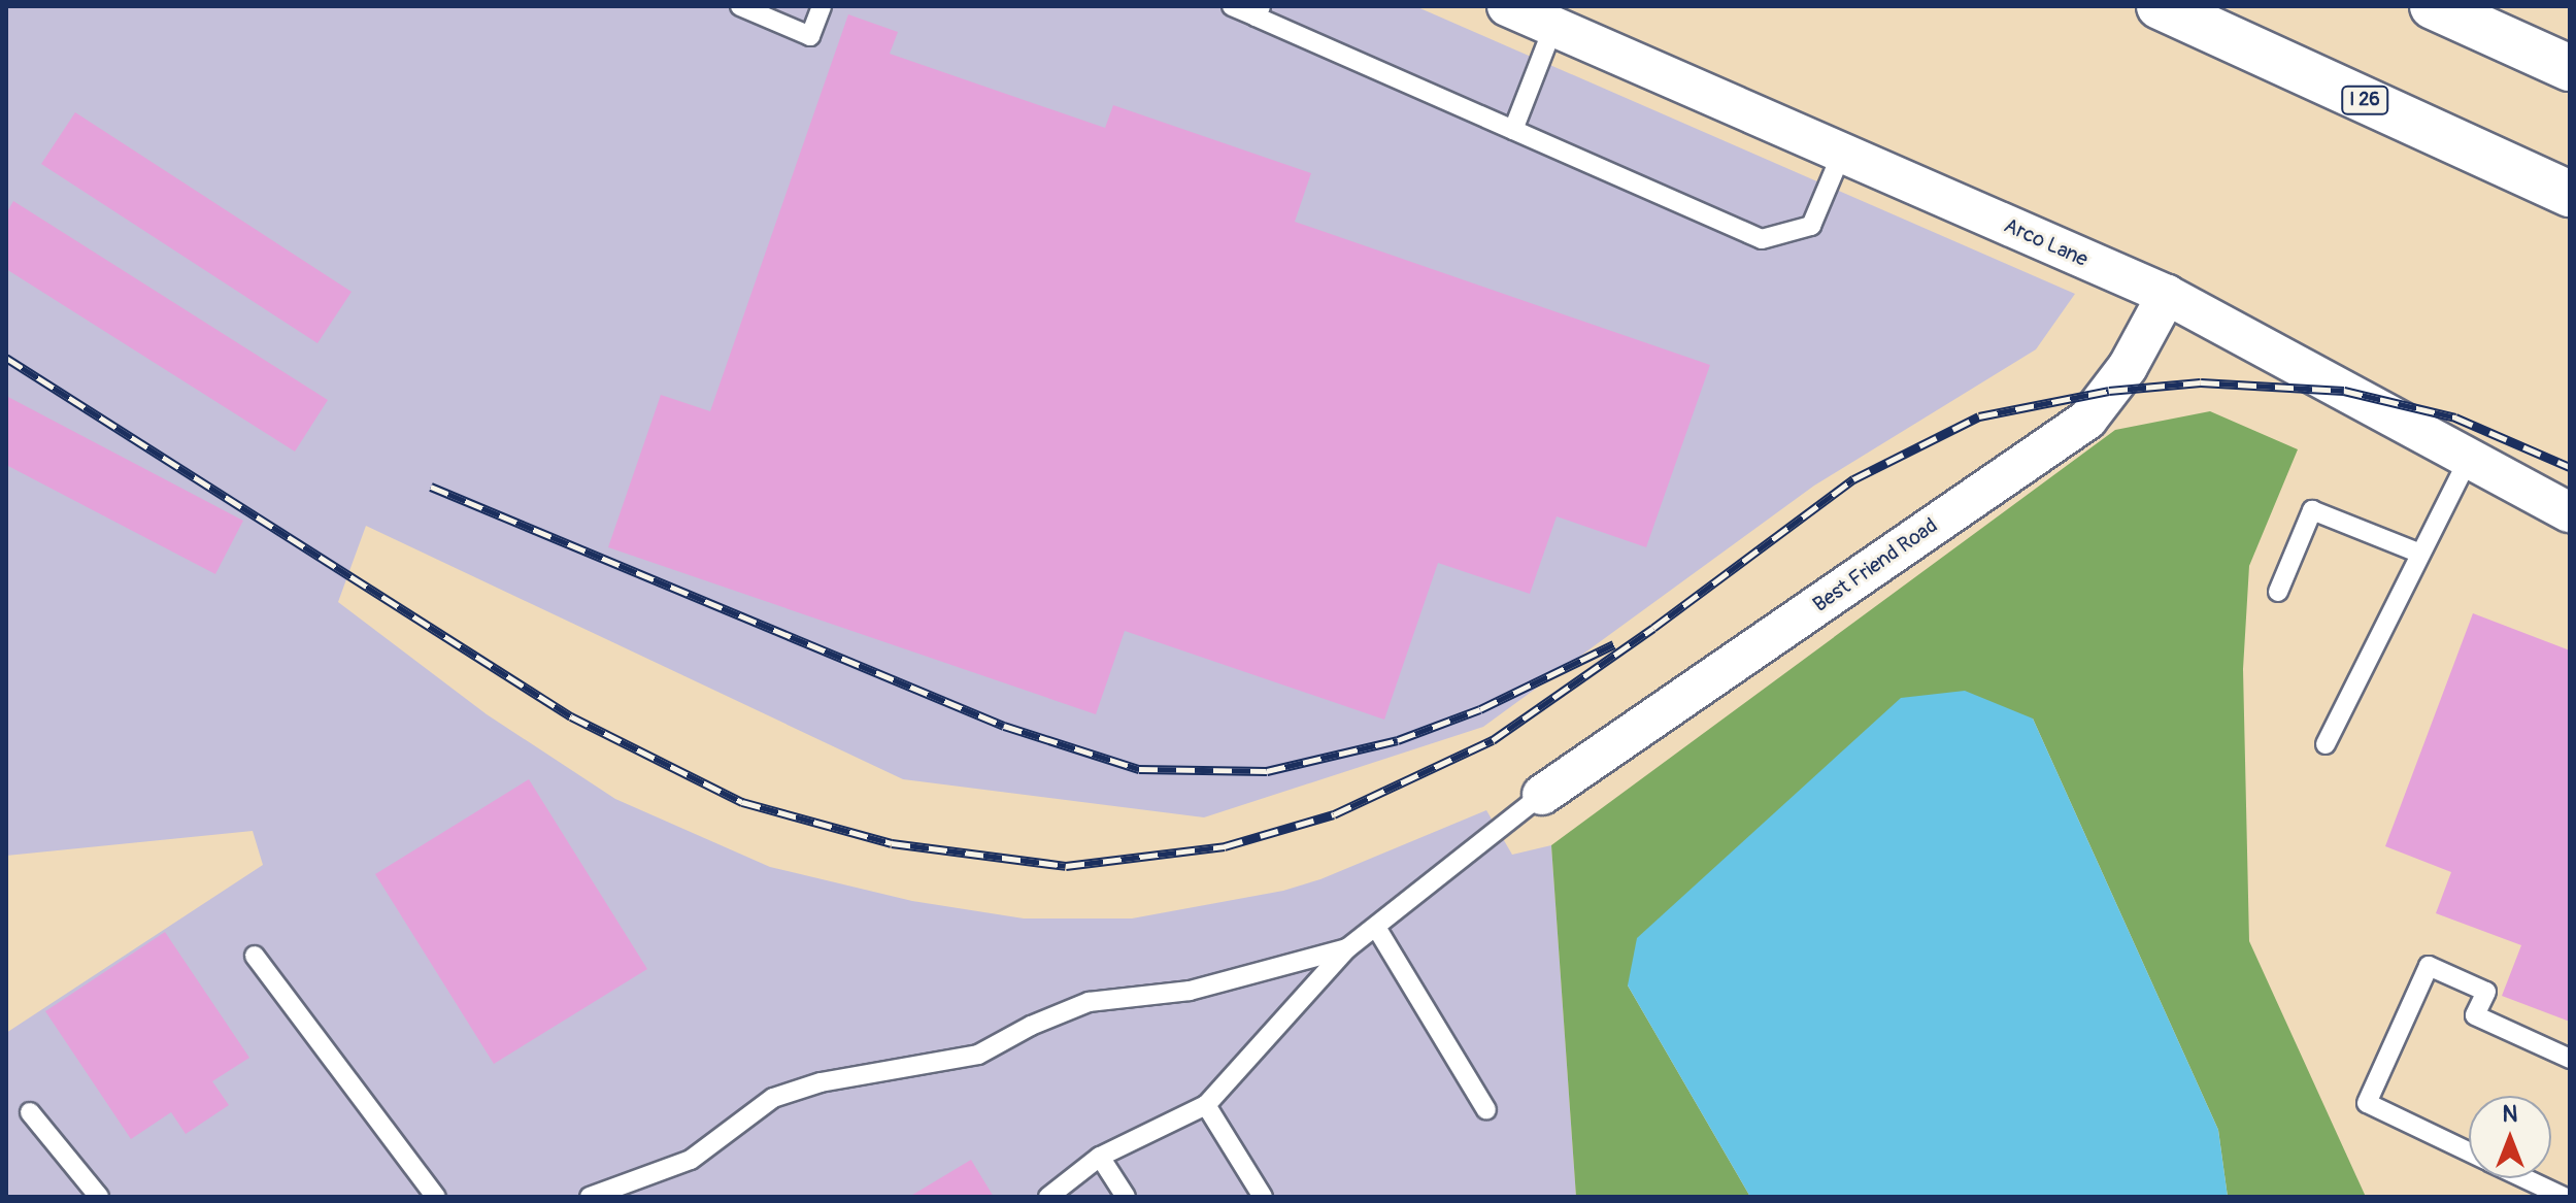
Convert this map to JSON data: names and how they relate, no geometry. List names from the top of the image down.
{
  "streets": {
    "highway": ["I 26"],
    "street": ["Arco Lane", "Best Friend Road"]
  },
  "crossings": [
    ["Arco Lane", "Best Friend Road"]
  ],
  "north": "top"
}
